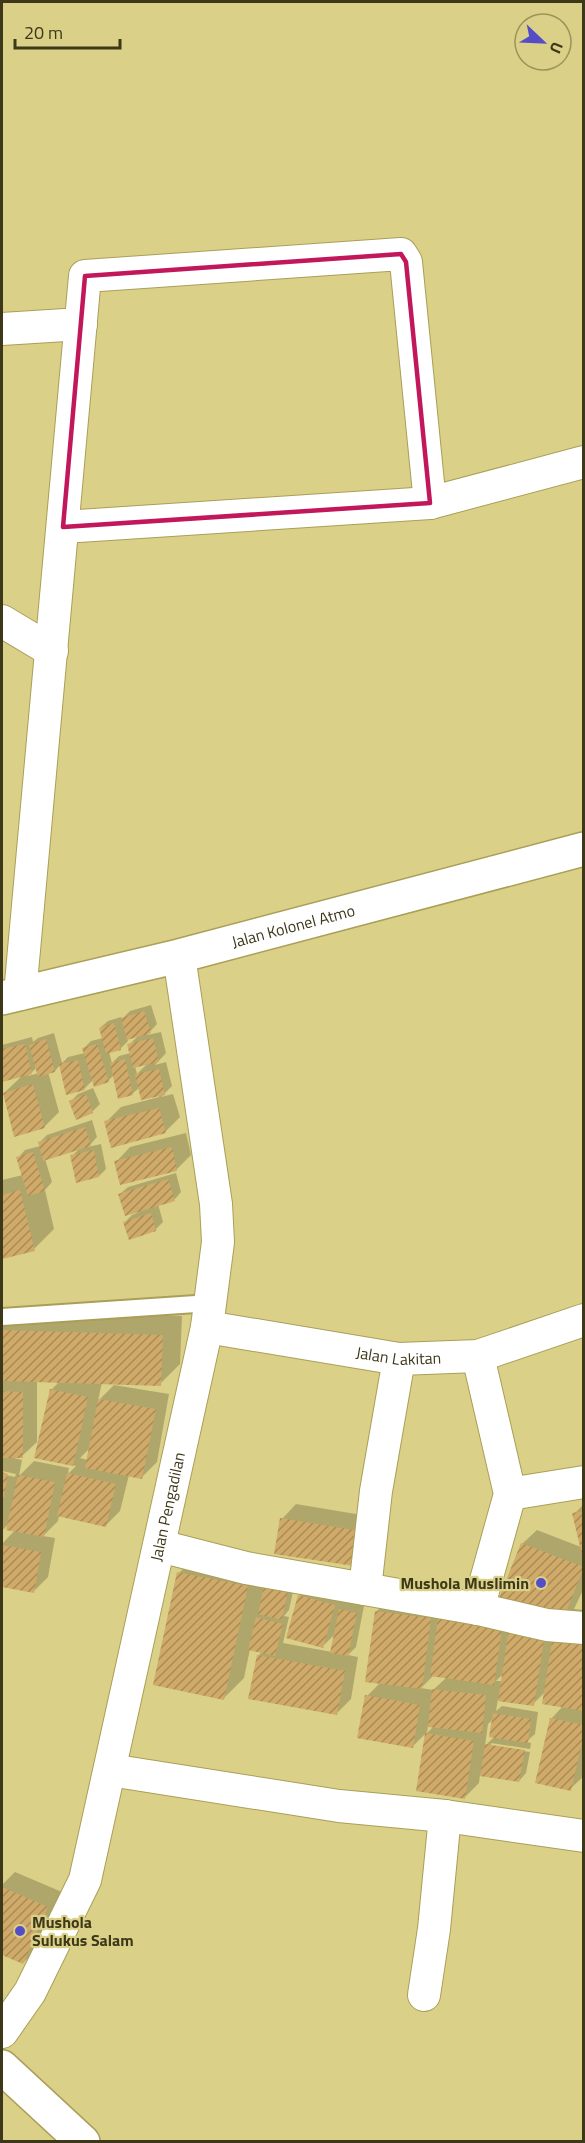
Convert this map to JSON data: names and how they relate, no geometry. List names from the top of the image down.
{
  "streets": {
    "main road": ["Jalan Kolonel Atmo"],
    "street": ["Jalan Lakitan", "Jalan Pengadilan"]
  },
  "crossings": [
    ["Jalan Kolonel Atmo", "Jalan Pengadilan"],
    ["Jalan Lakitan", "Jalan Pengadilan"]
  ],
  "places": ["Mushola Muslimin", "Mushola Sulukus Salam"],
  "scale_bar": "20 m",
  "north": "bottom right"
}
